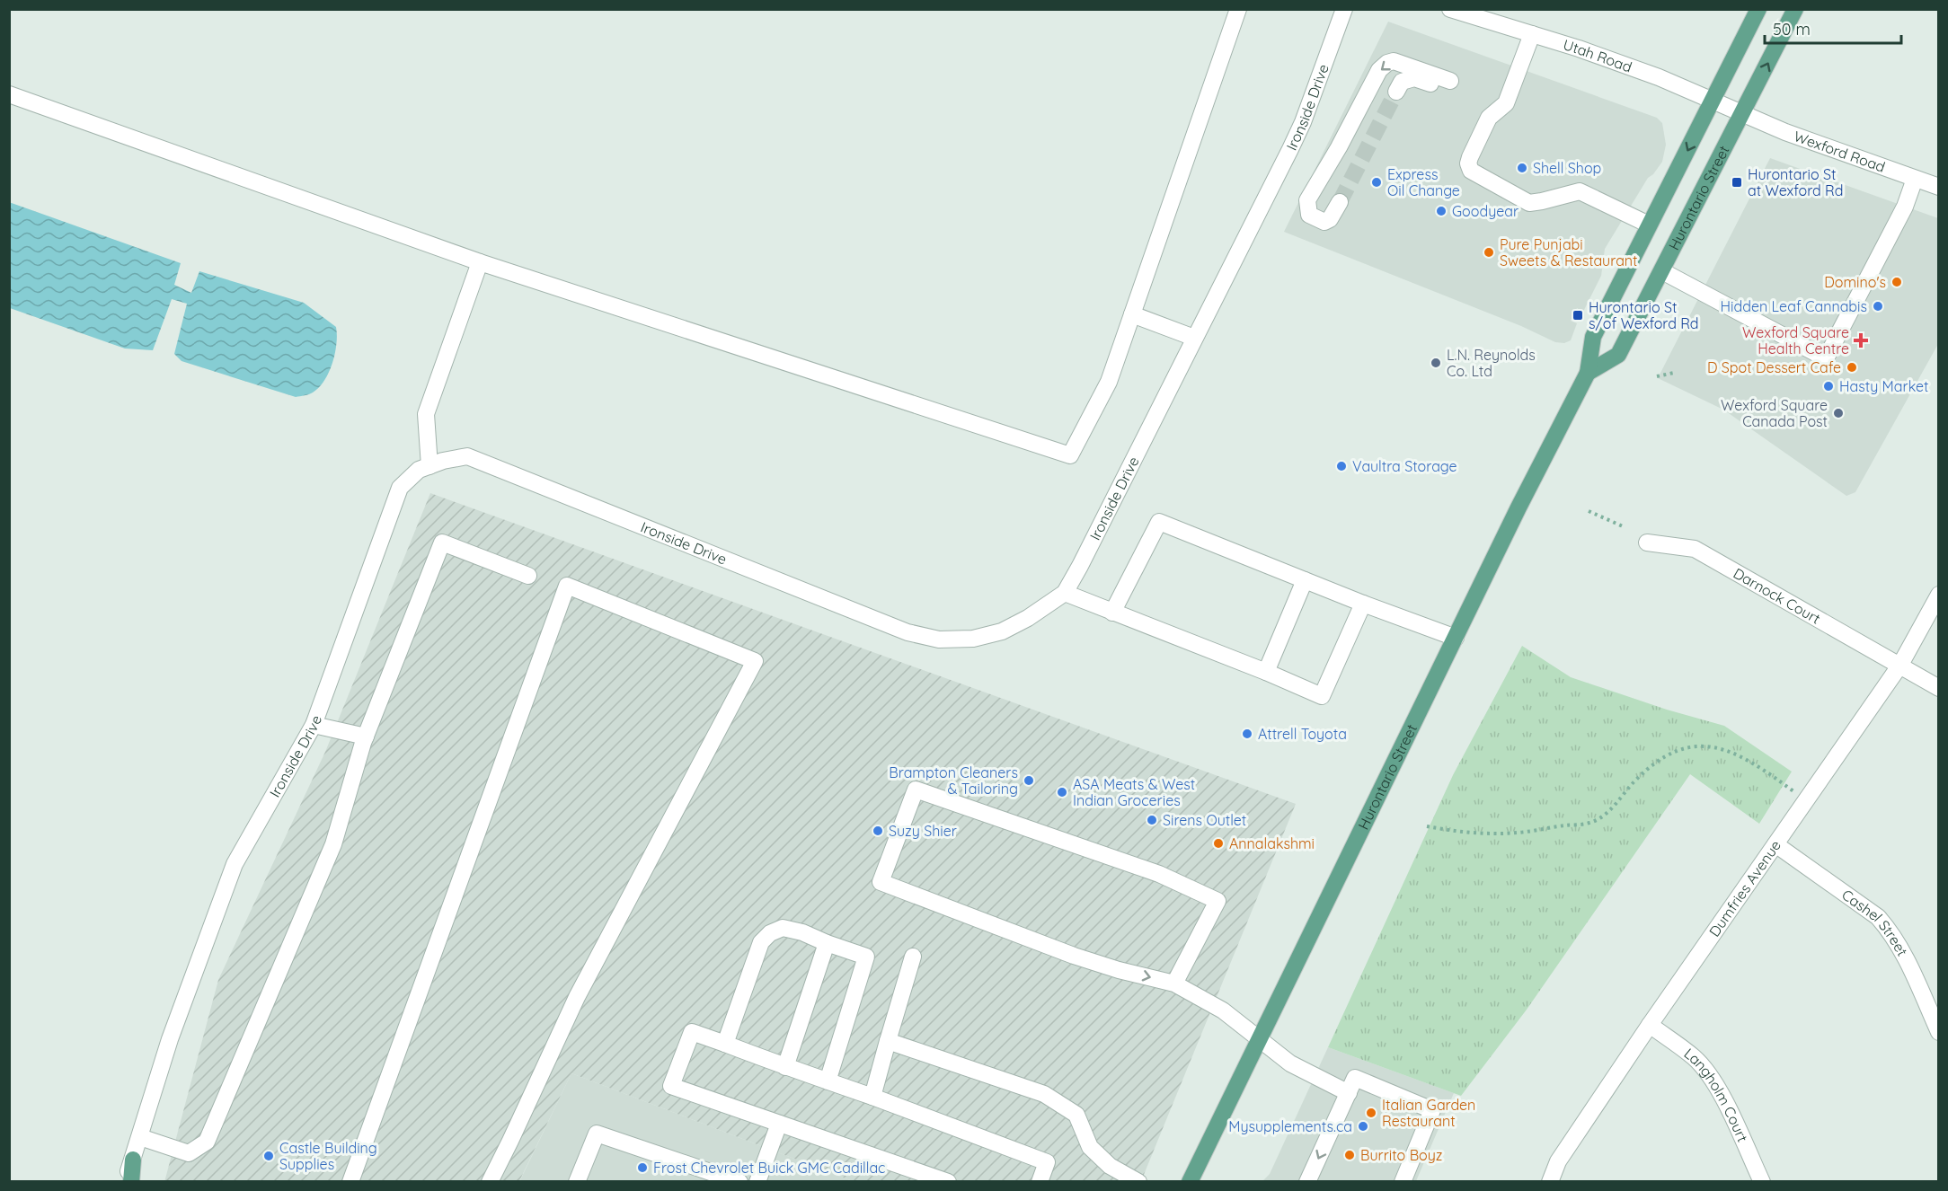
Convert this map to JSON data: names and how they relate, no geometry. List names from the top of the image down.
{
  "streets": {
    "main road": ["Hurontario Street"],
    "street": [
      "Utah Road",
      "Ironside Drive",
      "Wexford Road",
      "Darnock Court",
      "Dumfries Avenue",
      "Cashel Street",
      "Langholm Court"
    ]
  },
  "crossings": [
    ["Utah Road", "Wexford Road"],
    ["Utah Road", "Hurontario Street"],
    ["Wexford Road", "Hurontario Street"],
    ["Darnock Court", "Dumfries Avenue"],
    ["Dumfries Avenue", "Cashel Street"],
    ["Dumfries Avenue", "Langholm Court"]
  ],
  "places": {
    "other": [
      "Shell Shop",
      "Express Oil Change",
      "Goodyear",
      "Pure Punjabi Sweets & Restaurant",
      "Domino's",
      "Hidden Leaf Cannabis",
      "L.N. Reynolds Co. Ltd",
      "D Spot Dessert Cafe",
      "Hasty Market",
      "Wexford Square Canada Post",
      "Vaultra Storage",
      "Attrell Toyota",
      "Brampton Cleaners & Tailoring",
      "ASA Meats & West Indian Groceries",
      "Sirens Outlet",
      "Suzy Shier",
      "Annalakshmi",
      "Italian Garden Restaurant",
      "Mysupplements.ca",
      "Burrito Boyz",
      "Castle Building Supplies",
      "Frost Chevrolet Buick GMC Cadillac"
    ],
    "transit": ["Hurontario St at Wexford Rd", "Hurontario St s/of Wexford Rd"],
    "health": ["Wexford Square Health Centre"]
  },
  "scale_bar": "50 m"
}
